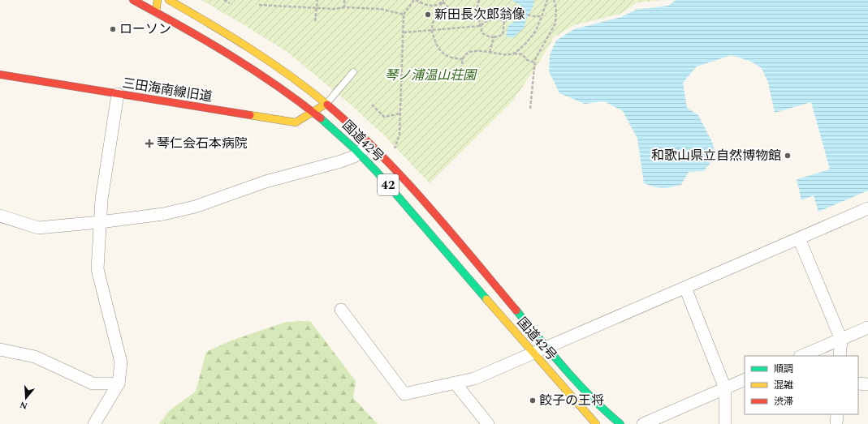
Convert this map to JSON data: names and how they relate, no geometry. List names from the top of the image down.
{
  "streets": {
    "main road": ["三田海南線旧道", "国道42号", "42"]
  },
  "crossings": [
    ["三田海南線旧道", "国道42号"]
  ],
  "parks": ["琴ノ浦温山荘園"],
  "places": {
    "other": [
      "新田長次郎翁像",
      "ローソン",
      "和歌山県立自然博物館",
      "餃子の王将"
    ],
    "health": ["琴仁会石本病院"]
  },
  "legend": ["順調", "混雑", "渋滞"],
  "north": "bottom"
}
